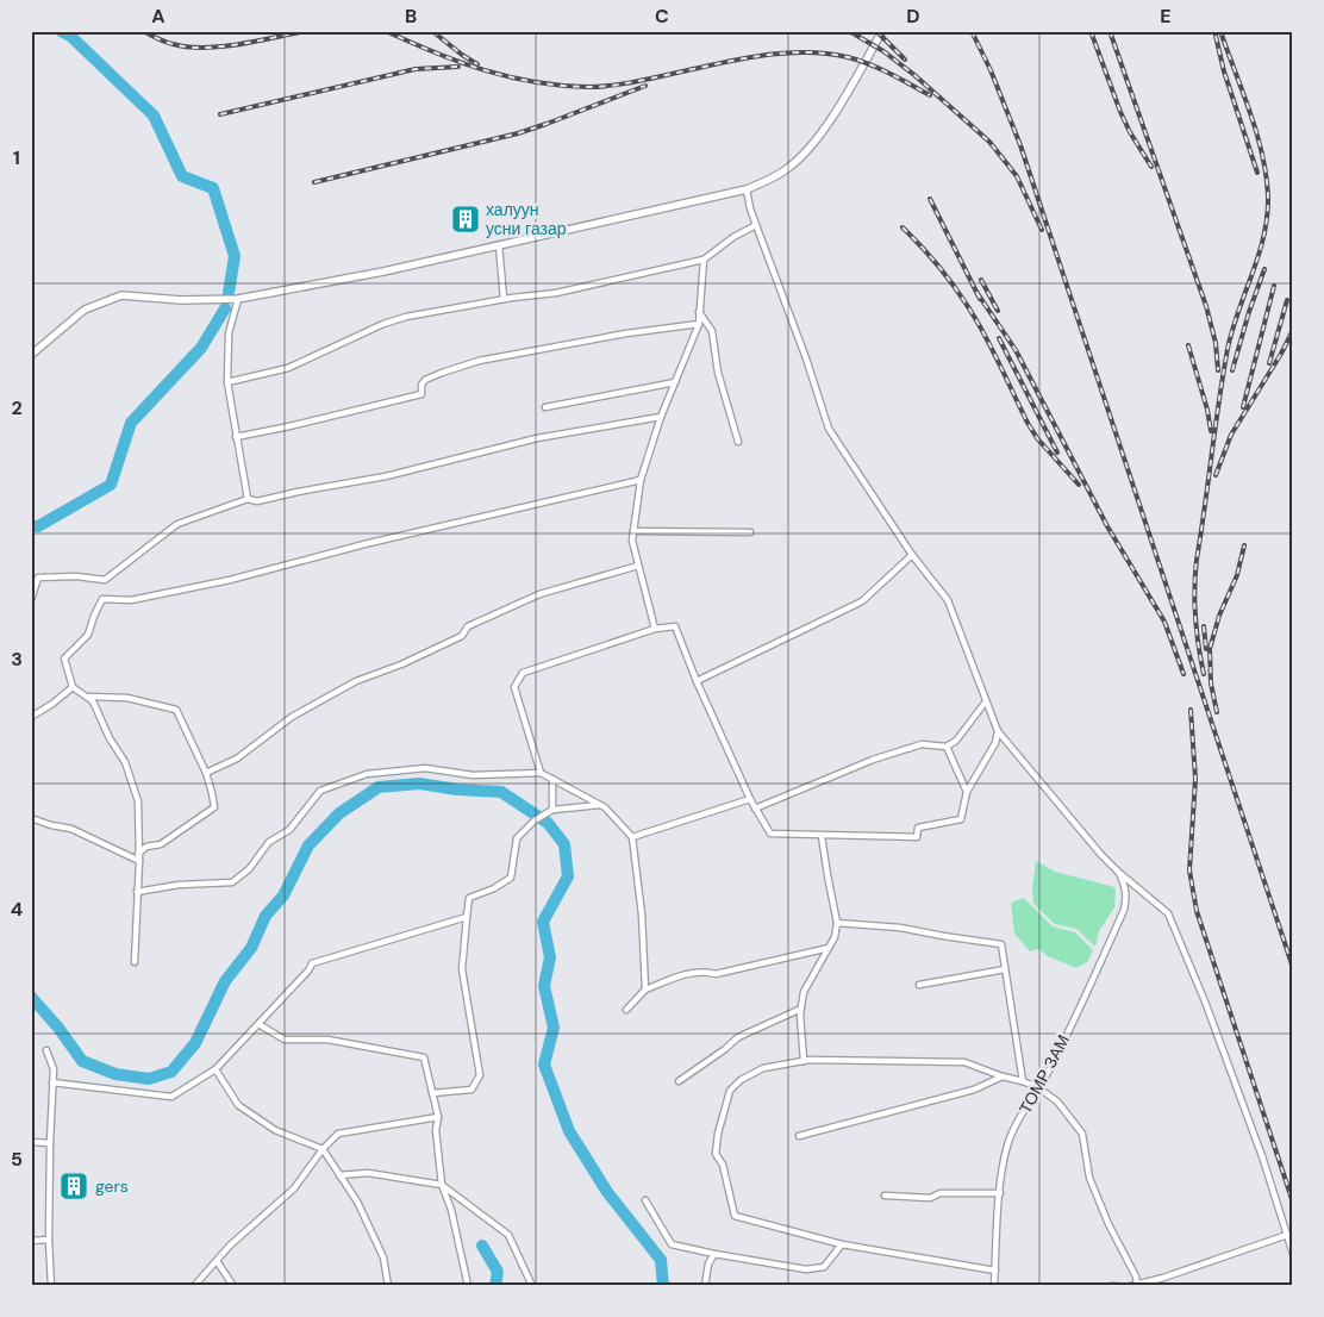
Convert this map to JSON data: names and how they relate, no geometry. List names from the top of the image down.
{
  "streets": {
    "street": ["ТОМР ЗАМ"]
  },
  "places": {
    "building": ["халуун усни газар", "gers"]
  },
  "grid": {
    "columns": [
      "A",
      "B",
      "C",
      "D",
      "E"
    ],
    "rows": [
      "1",
      "2",
      "3",
      "4",
      "5"
    ]
  }
}
